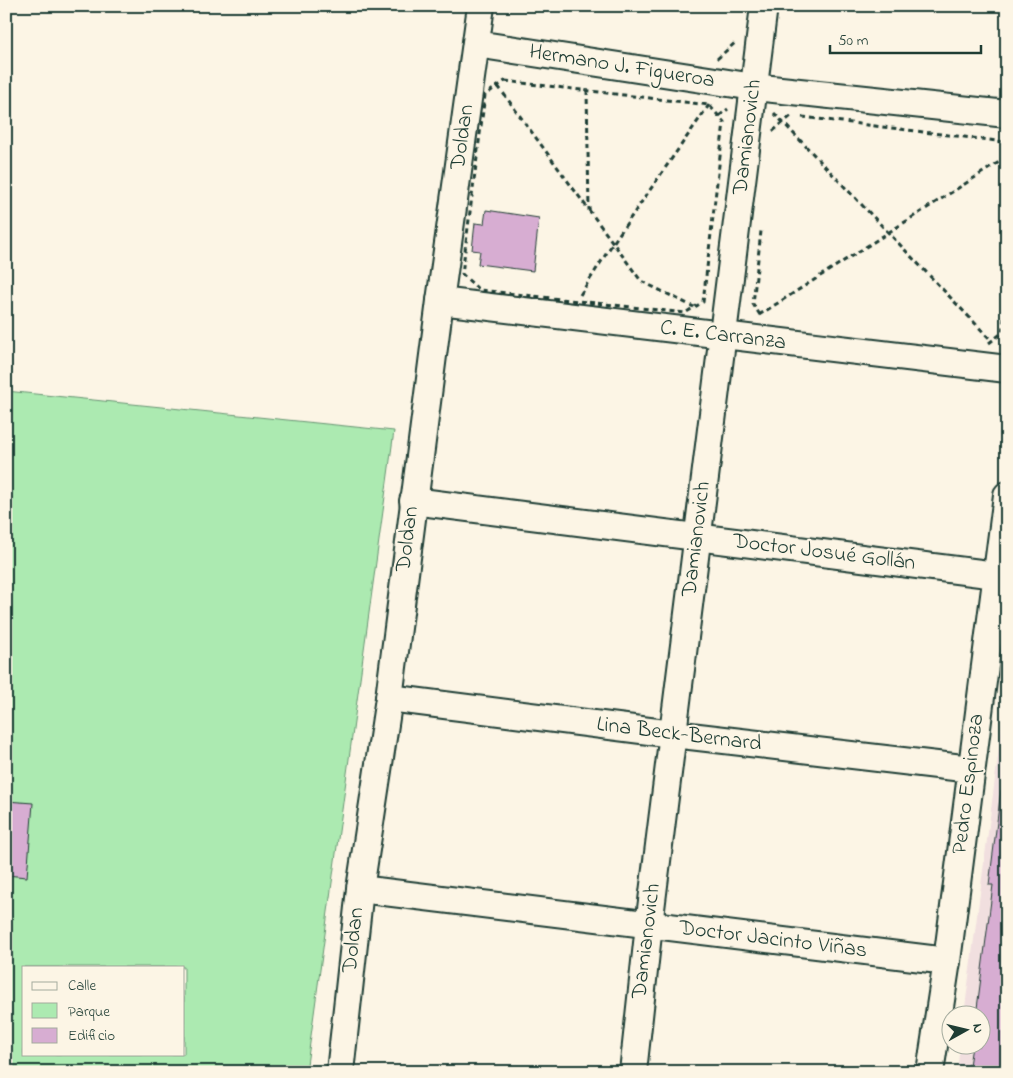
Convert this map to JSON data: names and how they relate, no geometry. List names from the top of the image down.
{
  "streets": {
    "street": [
      "Hermano J. Figueroa",
      "Doldan",
      "Damianovich",
      "C. E. Carranza",
      "Doctor Josué Gollán",
      "Lina Beck-Bernard",
      "Pedro Espinoza",
      "Doctor Jacinto Viñas"
    ]
  },
  "crossings": [
    ["Hermano J. Figueroa", "Doldan"],
    ["Hermano J. Figueroa", "Damianovich"],
    ["Doldan", "C. E. Carranza"],
    ["Doldan", "Doctor Josué Gollán"],
    ["Doldan", "Lina Beck-Bernard"],
    ["Doldan", "Doctor Jacinto Viñas"],
    ["Damianovich", "C. E. Carranza"],
    ["Damianovich", "Doctor Josué Gollán"],
    ["Damianovich", "Lina Beck-Bernard"],
    ["Damianovich", "Doctor Jacinto Viñas"],
    ["Doctor Josué Gollán", "Pedro Espinoza"],
    ["Lina Beck-Bernard", "Pedro Espinoza"],
    ["Pedro Espinoza", "Doctor Jacinto Viñas"]
  ],
  "legend": ["Calle", "Parque", "Edificio"],
  "scale_bar": "50 m",
  "north": "right"
}
